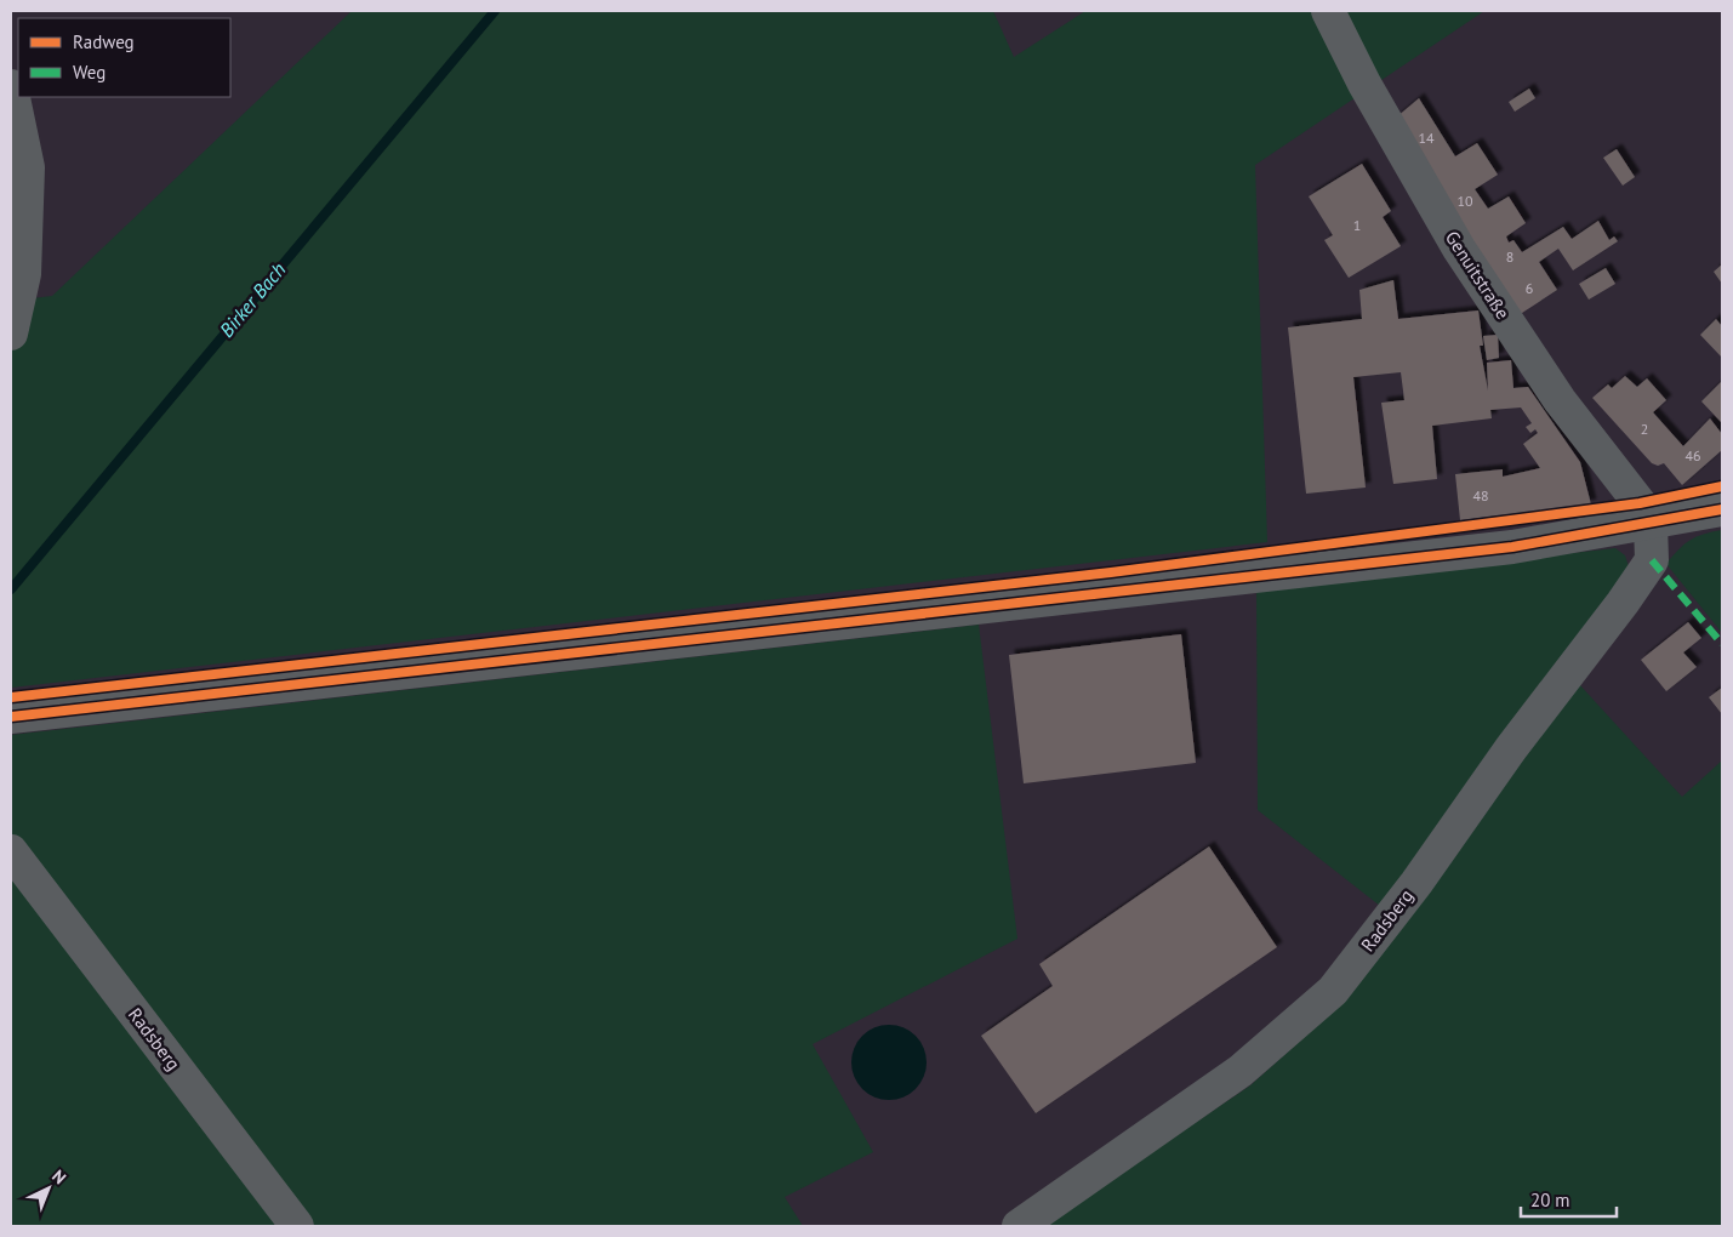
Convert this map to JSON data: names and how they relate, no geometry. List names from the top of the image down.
{
  "streets": {
    "street": ["Genuitstraße", "Radsberg"]
  },
  "crossings": [
    ["Genuitstraße", "Radsberg"]
  ],
  "water": ["Birker Bach"],
  "house_numbers": [
    "14",
    "10",
    "1",
    "8",
    "6",
    "2",
    "46",
    "48"
  ],
  "legend": ["Radweg", "Weg"],
  "scale_bar": "20 m",
  "north": "top right"
}
